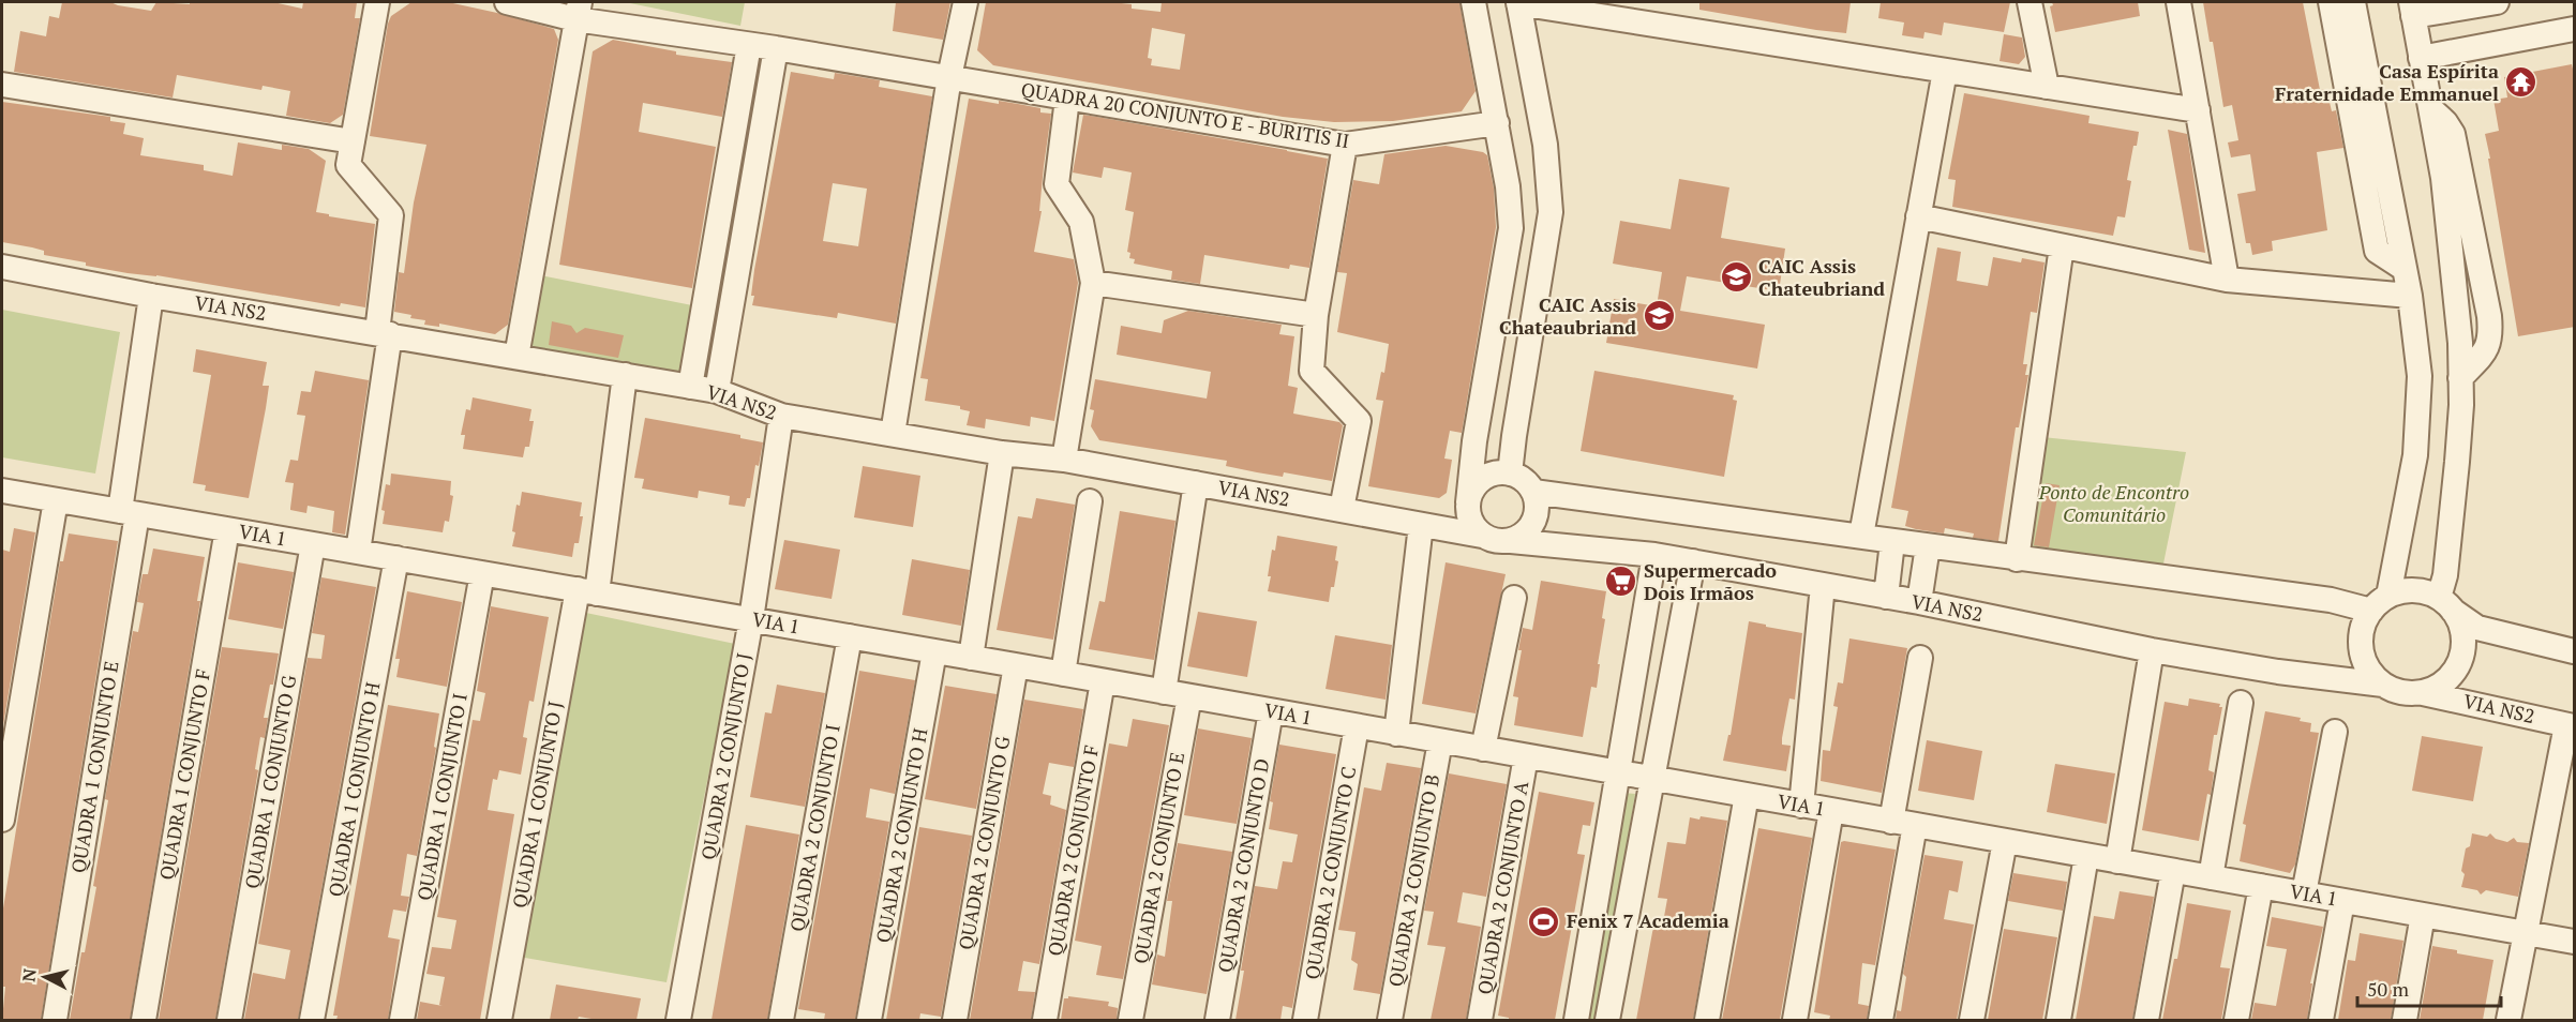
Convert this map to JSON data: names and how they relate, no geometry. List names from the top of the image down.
{
  "streets": {
    "street": [
      "QUADRA 20 CONJUNTO E - BURITIS II",
      "VIA NS2",
      "VIA 1",
      "QUADRA 2 CONJUNTO J",
      "QUADRA 1 CONJUNTO E",
      "QUADRA 1 CONJUNTO F",
      "QUADRA 1 CONJUNTO G",
      "QUADRA 1 CONJUNTO H",
      "QUADRA 1 CONJUNTO I",
      "QUADRA 1 CONJUNTO J",
      "QUADRA 2 CONJUNTO I",
      "QUADRA 2 CONJUNTO H",
      "QUADRA 2 CONJUNTO G",
      "QUADRA 2 CONJUNTO F",
      "QUADRA 2 CONJUNTO E",
      "QUADRA 2 CONJUNTO D",
      "QUADRA 2 CONJUNTO C",
      "QUADRA 2 CONJUNTO B",
      "QUADRA 2 CONJUNTO A"
    ]
  },
  "crossings": [
    ["VIA NS2", "QUADRA 2 CONJUNTO J"],
    ["VIA NS2", "QUADRA 1 CONJUNTO E"],
    ["VIA NS2", "QUADRA 1 CONJUNTO J"],
    ["VIA 1", "QUADRA 2 CONJUNTO J"],
    ["VIA 1", "QUADRA 1 CONJUNTO E"],
    ["VIA 1", "QUADRA 1 CONJUNTO F"],
    ["VIA 1", "QUADRA 1 CONJUNTO G"],
    ["VIA 1", "QUADRA 1 CONJUNTO H"],
    ["VIA 1", "QUADRA 1 CONJUNTO I"],
    ["VIA 1", "QUADRA 1 CONJUNTO J"],
    ["VIA 1", "QUADRA 2 CONJUNTO I"],
    ["VIA 1", "QUADRA 2 CONJUNTO H"],
    ["VIA 1", "QUADRA 2 CONJUNTO G"],
    ["VIA 1", "QUADRA 2 CONJUNTO F"],
    ["VIA 1", "QUADRA 2 CONJUNTO E"],
    ["VIA 1", "QUADRA 2 CONJUNTO D"],
    ["VIA 1", "QUADRA 2 CONJUNTO C"],
    ["VIA 1", "QUADRA 2 CONJUNTO B"],
    ["VIA 1", "QUADRA 2 CONJUNTO A"]
  ],
  "parks": ["Ponto de Encontro Comunitário"],
  "places": {
    "temple": ["Casa Espírita Fraternidade Emmanuel"],
    "school or university": ["CAIC Assis Chateubriand", "CAIC Assis Chateaubriand"],
    "supermarket": ["Supermercado Dois Irmãos"],
    "sports": ["Fenix 7 Academia"]
  },
  "scale_bar": "50 m",
  "north": "left"
}
